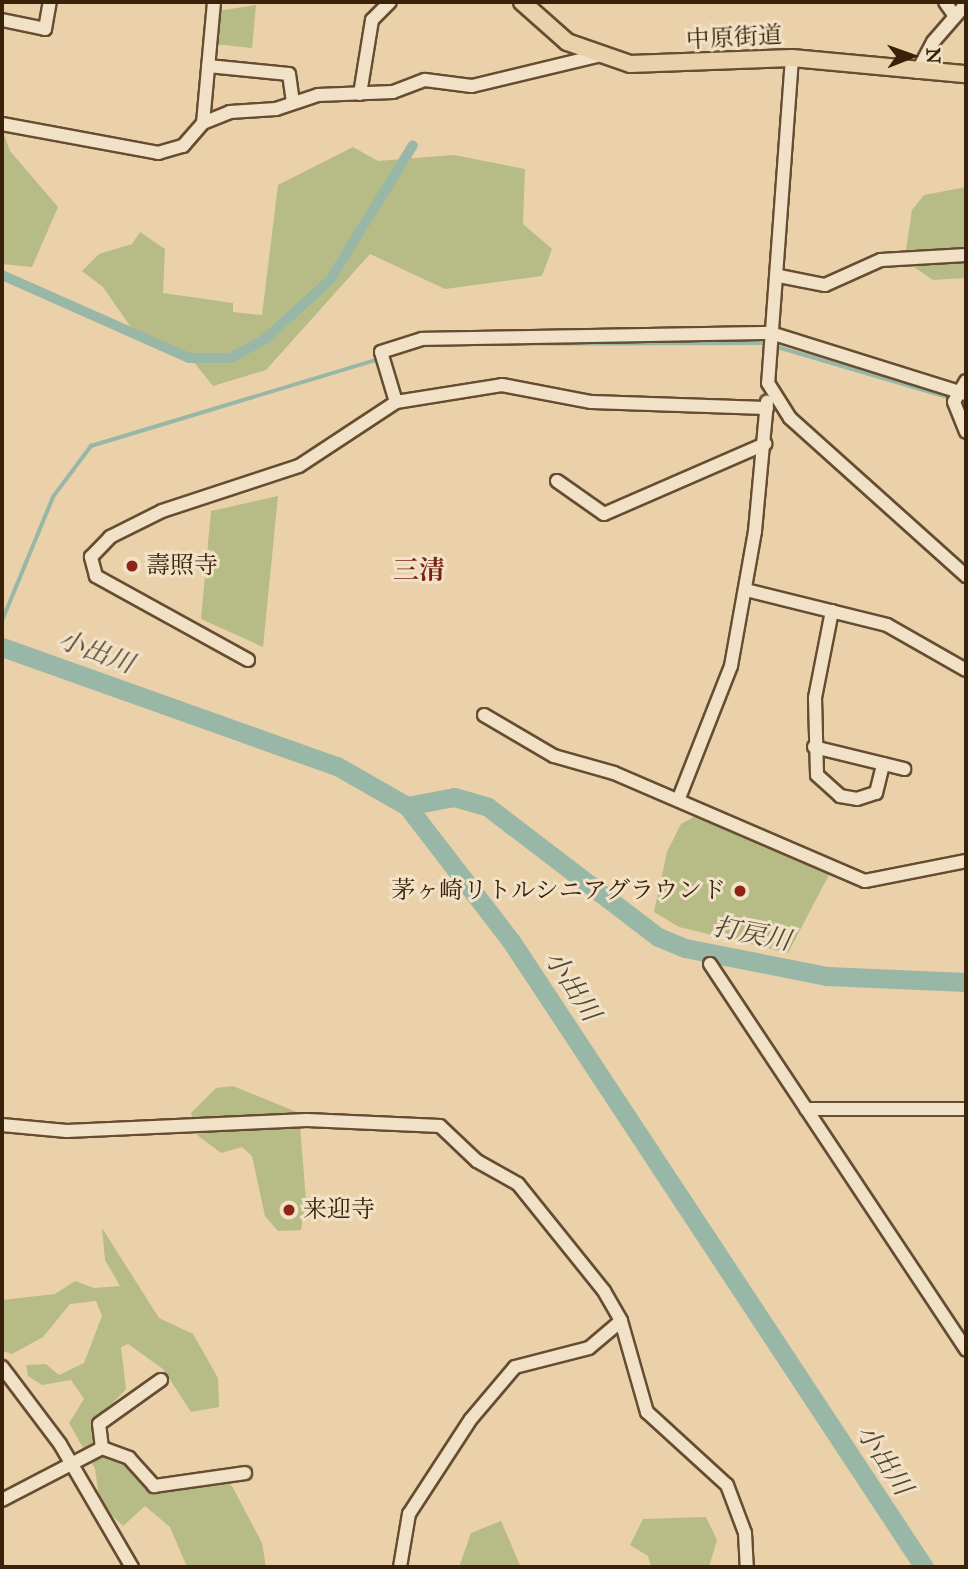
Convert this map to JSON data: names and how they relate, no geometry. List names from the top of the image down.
{
  "streets": {
    "main road": ["中原街道"]
  },
  "districts": ["三清"],
  "water": ["小出川", "打戻川"],
  "places": ["壽照寺", "茅ヶ崎リトルシニアグラウンド", "来迎寺"],
  "north": "right"
}
